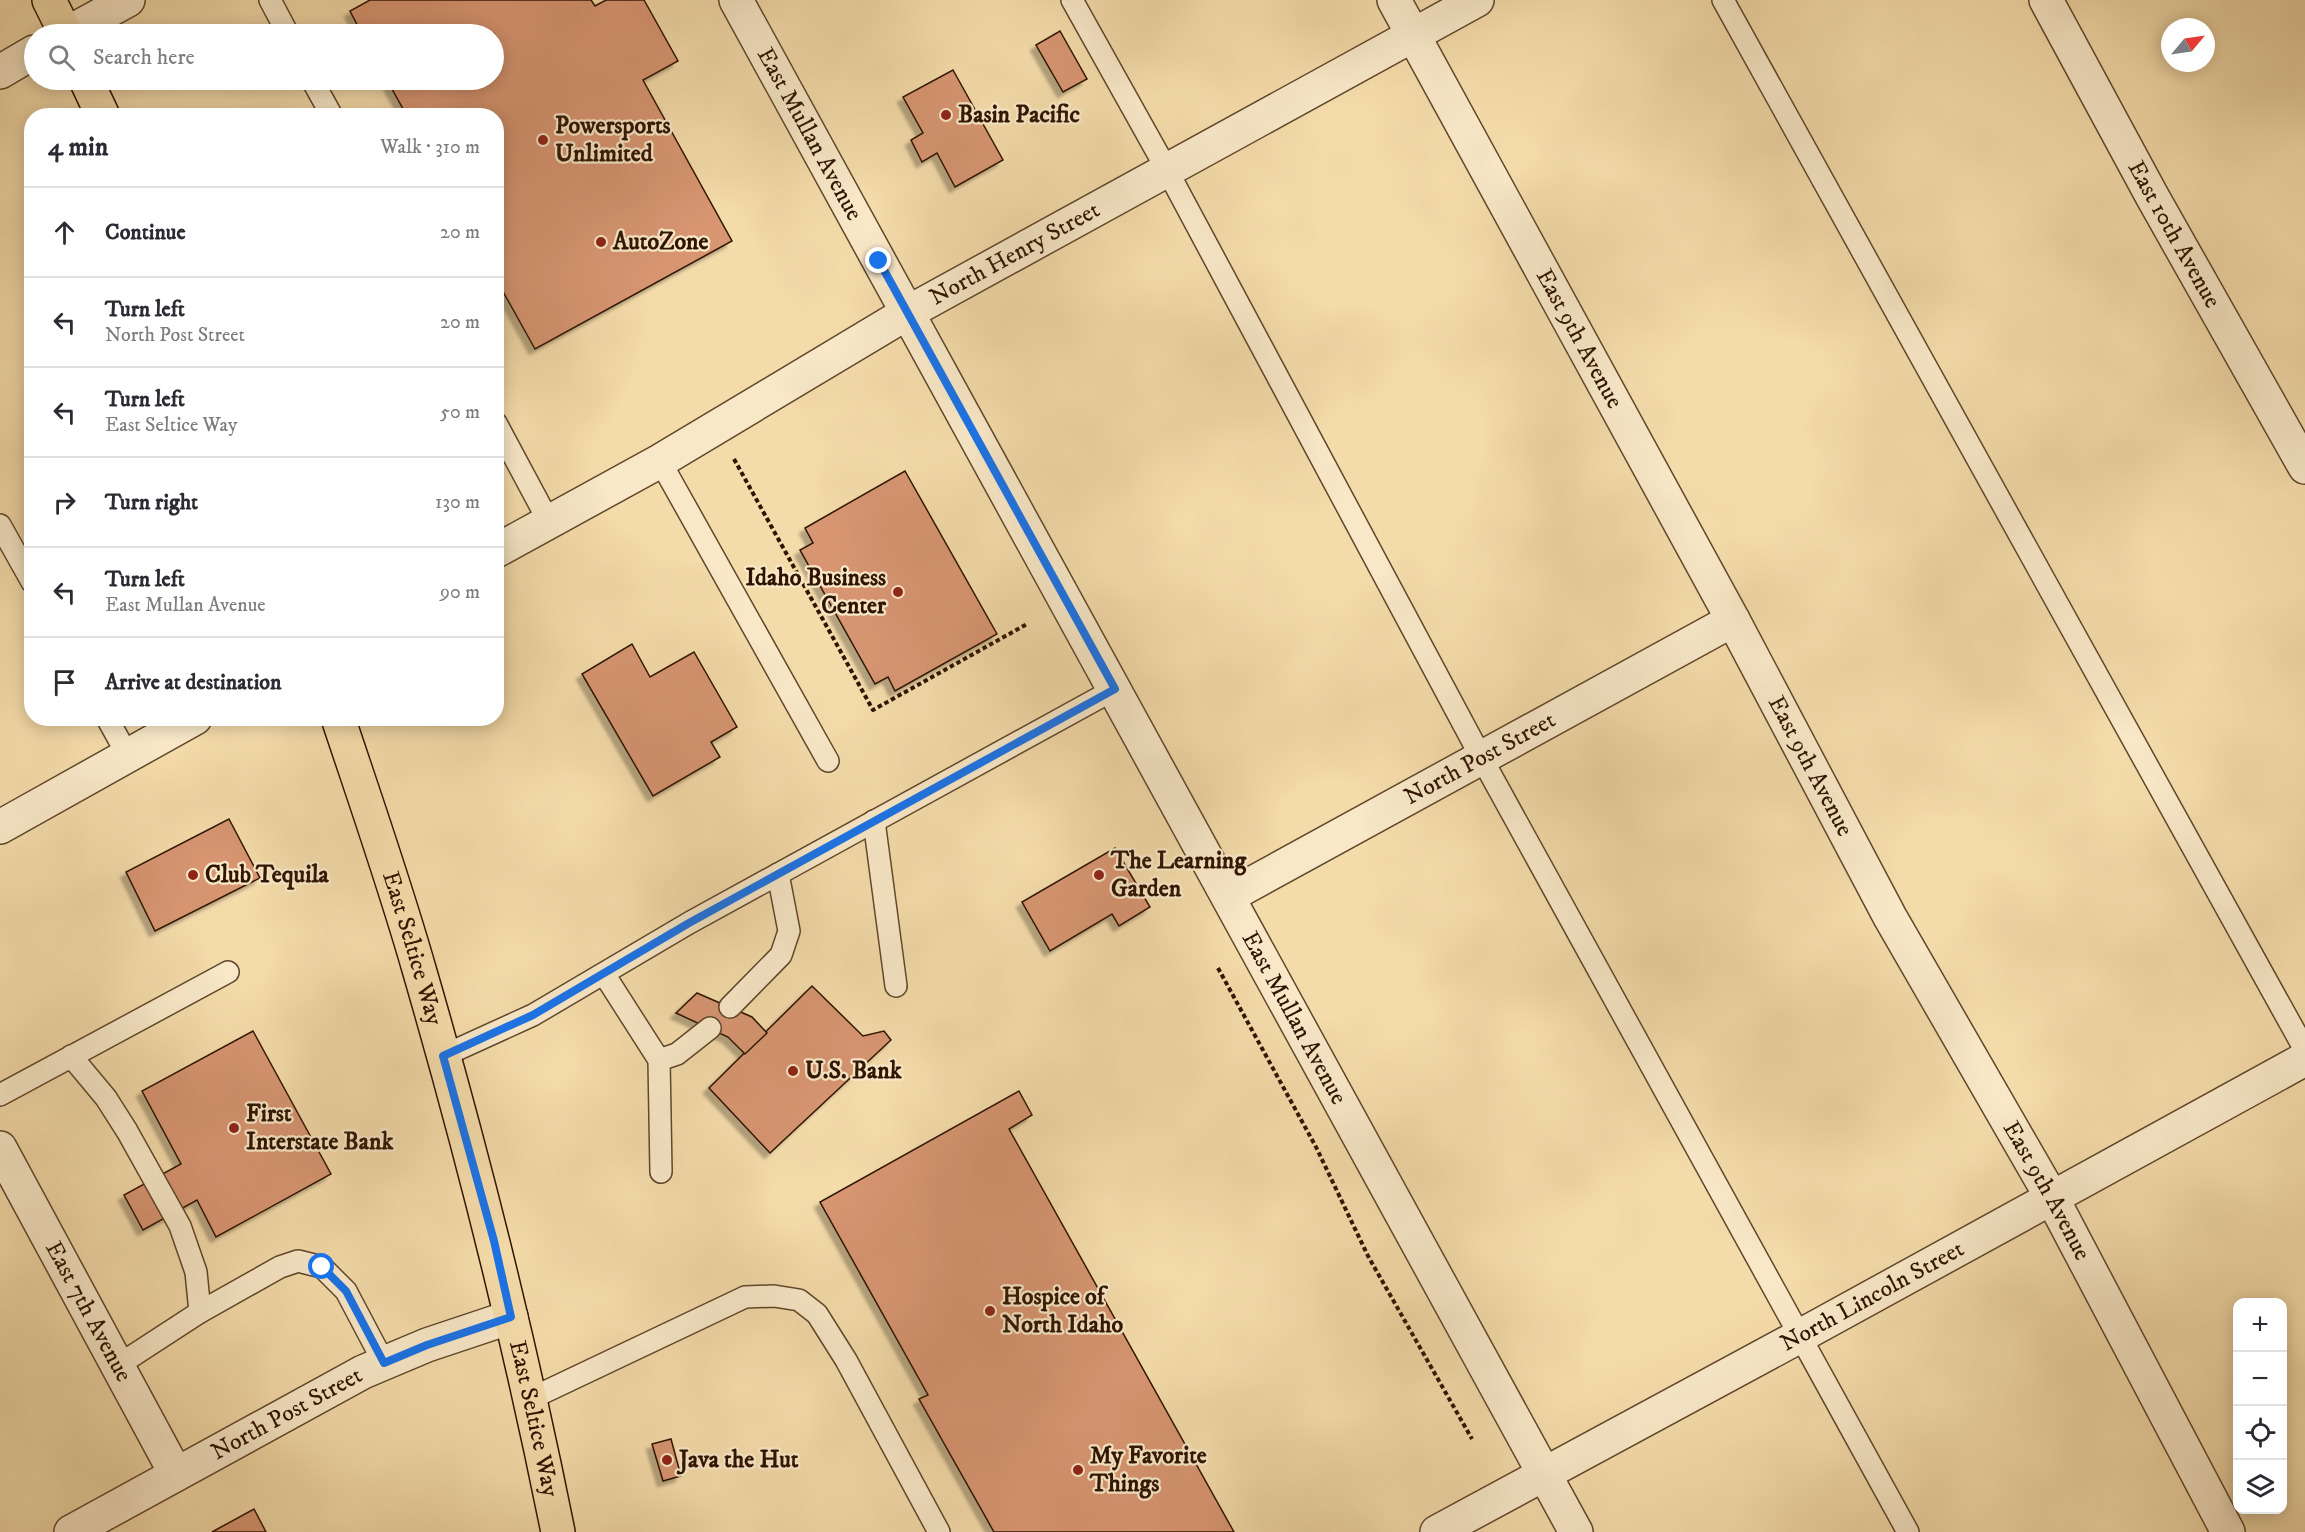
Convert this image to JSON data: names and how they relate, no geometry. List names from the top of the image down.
{
  "streets": {
    "main road": ["East Seltice Way"],
    "street": [
      "East Mullan Avenue",
      "East 10th Avenue",
      "North Henry Street",
      "East 9th Avenue",
      "North Post Street",
      "North Lincoln Street",
      "East 7th Avenue"
    ]
  },
  "crossings": [
    ["East Mullan Avenue", "North Henry Street"],
    ["East Mullan Avenue", "North Post Street"],
    ["East Mullan Avenue", "North Lincoln Street"],
    ["North Henry Street", "East 9th Avenue"],
    ["East 9th Avenue", "North Post Street"],
    ["East 9th Avenue", "North Lincoln Street"],
    ["North Post Street", "East Seltice Way"],
    ["North Post Street", "East 7th Avenue"]
  ],
  "places": [
    "Basin Pacific",
    "Powersports Unlimited",
    "AutoZone",
    "Idaho Business Center",
    "Club Tequila",
    "The Learning Garden",
    "U.S. Bank",
    "First Interstate Bank",
    "Hospice of North Idaho",
    "Java the Hut",
    "My Favorite Things"
  ],
  "north": "top right",
  "page": {
    "search": "Search here",
    "heading": ["4 min", "Walk · 310 m"],
    "list": [
      ["Continue", "20 m"],
      ["Turn left", "North Post Street", "20 m"],
      ["Turn left", "East Seltice Way", "50 m"],
      ["Turn right", "130 m"],
      ["Turn left", "East Mullan Avenue", "90 m"],
      "Arrive at destination"
    ],
    "map_buttons": ["+", "−"]
  }
}
